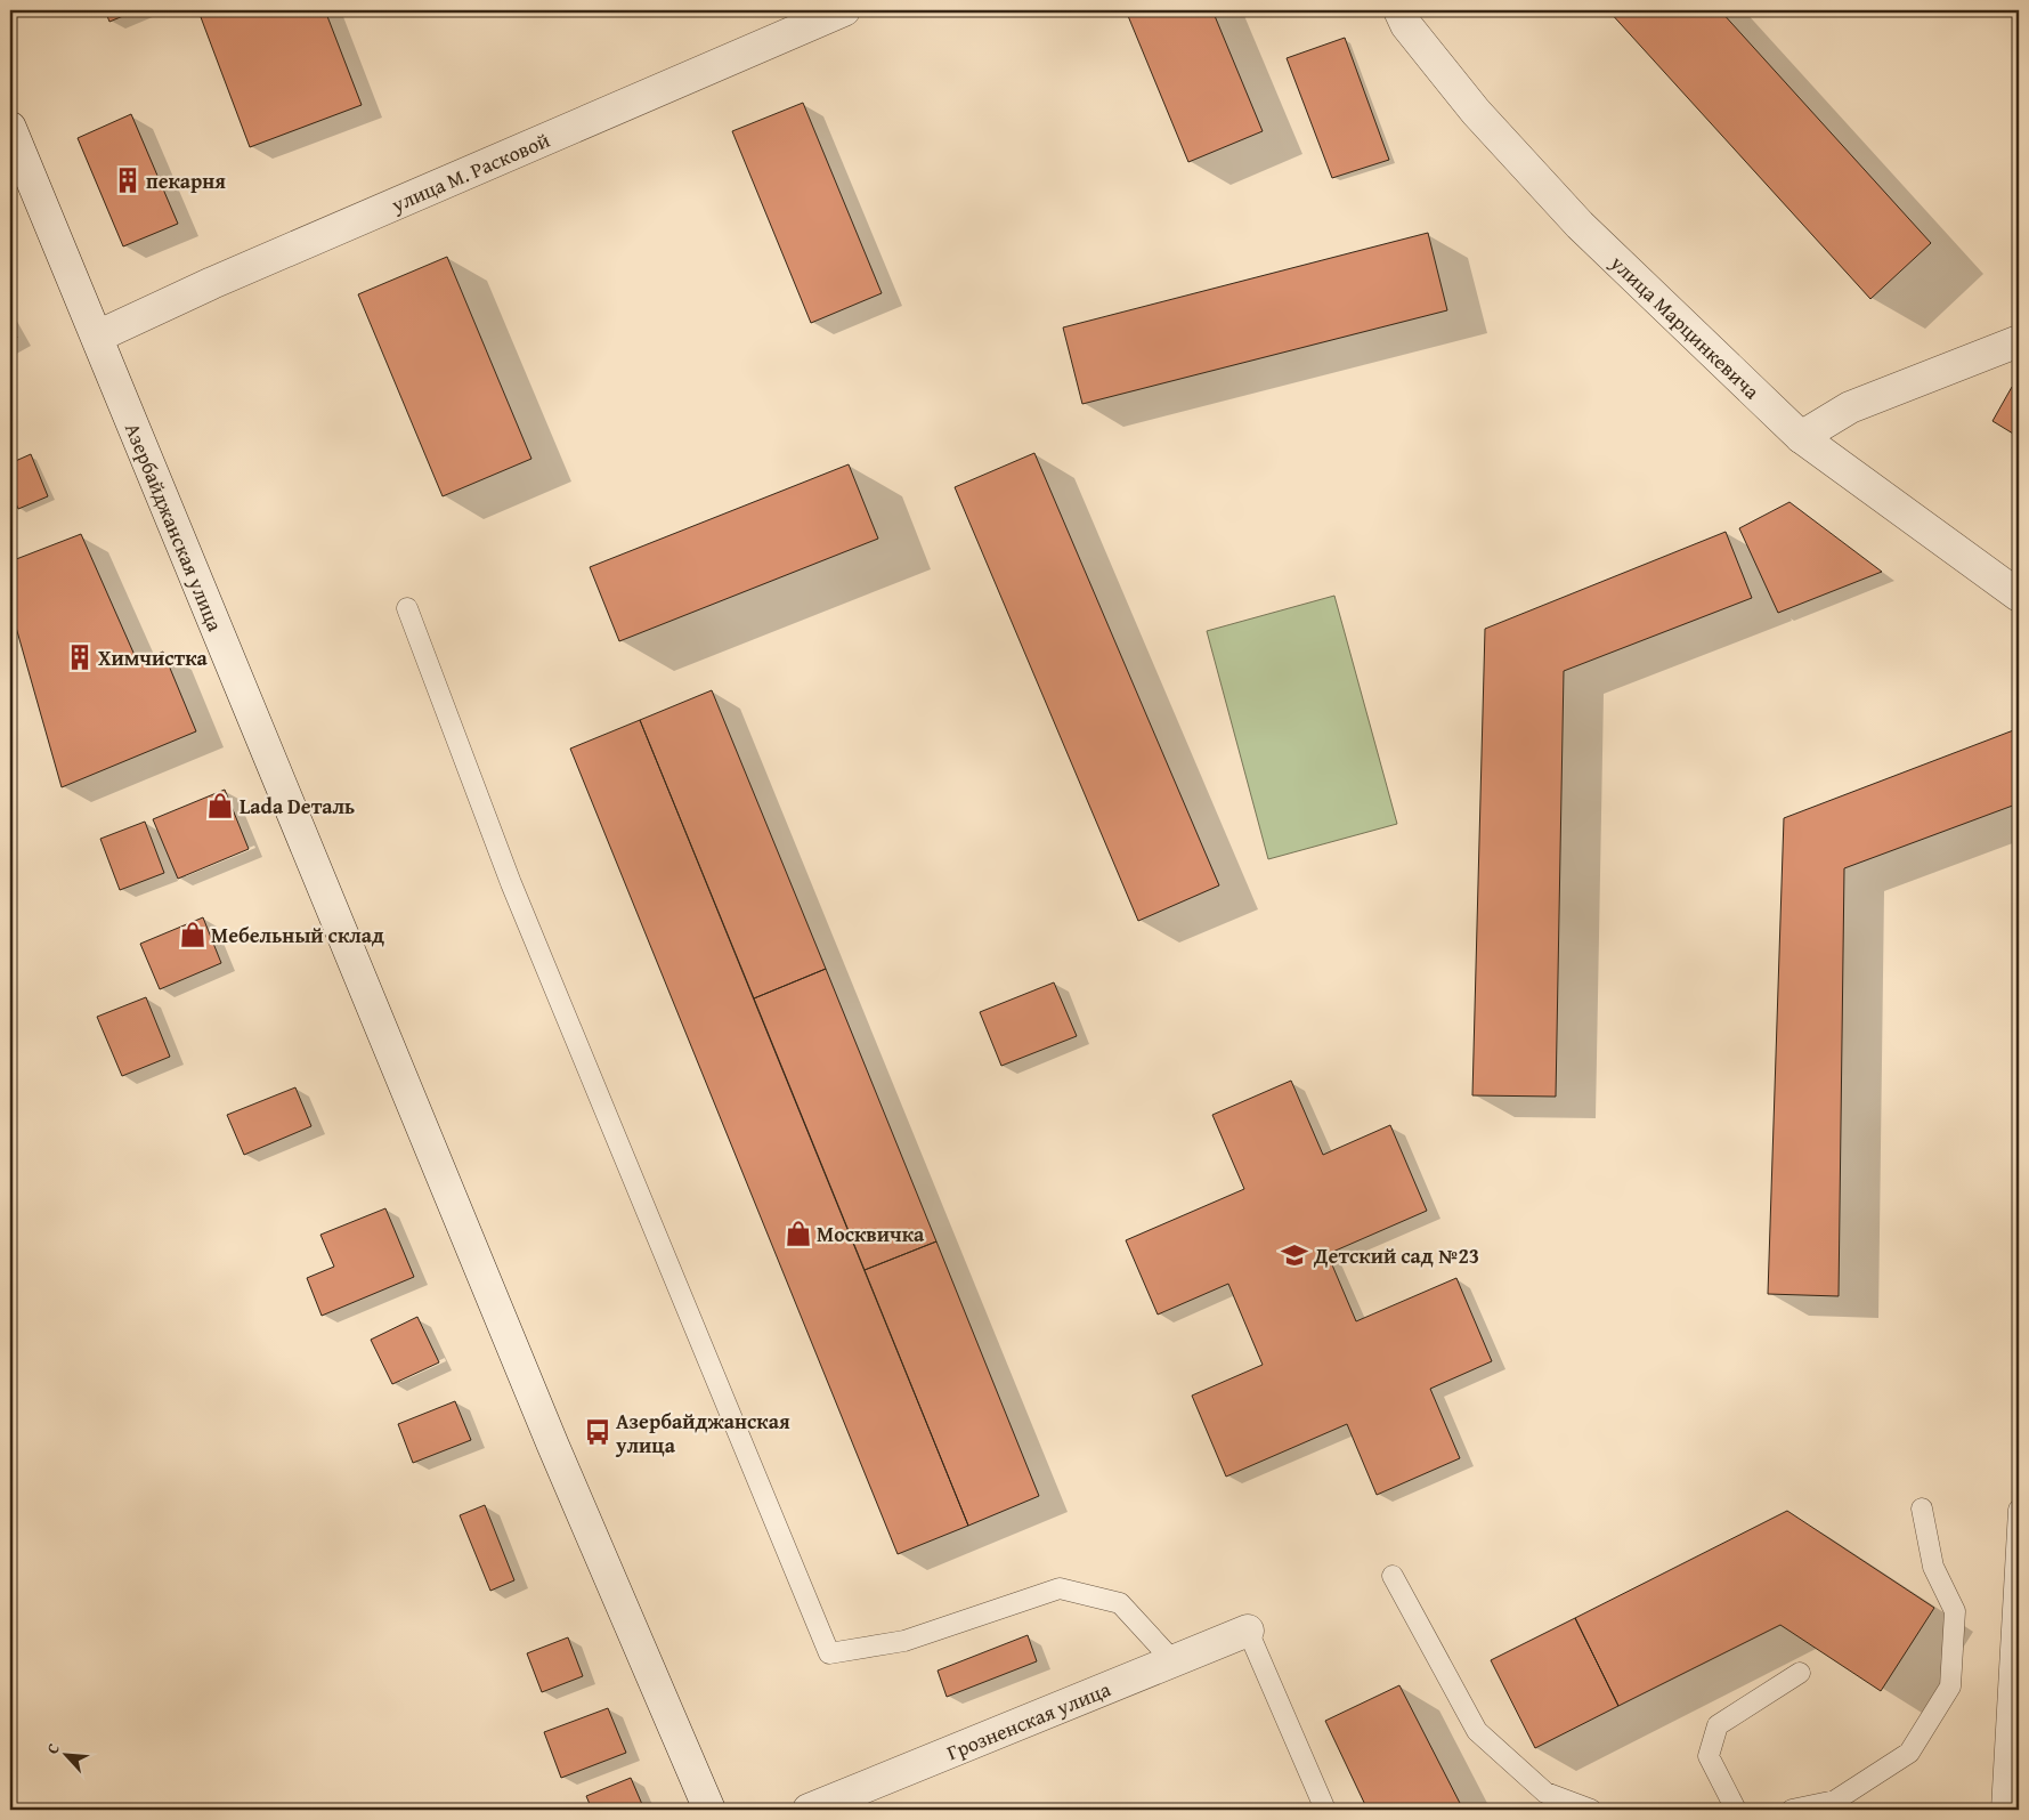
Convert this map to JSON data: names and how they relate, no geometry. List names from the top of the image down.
{
  "streets": {
    "street": [
      "улица М. Расковой",
      "улица Марцинкевича",
      "Азербайджанская улица",
      "Грозненская улица"
    ]
  },
  "crossings": [
    ["улица М. Расковой", "Азербайджанская улица"]
  ],
  "places": {
    "building": ["пекарня", "Химчистка"],
    "shop": ["Lada Dеталь", "Мебельный склад", "Москвичка"],
    "school or university": ["Детский сад №23"],
    "bus stop": ["Азербайджанская улица"]
  },
  "north": "top left"
}
